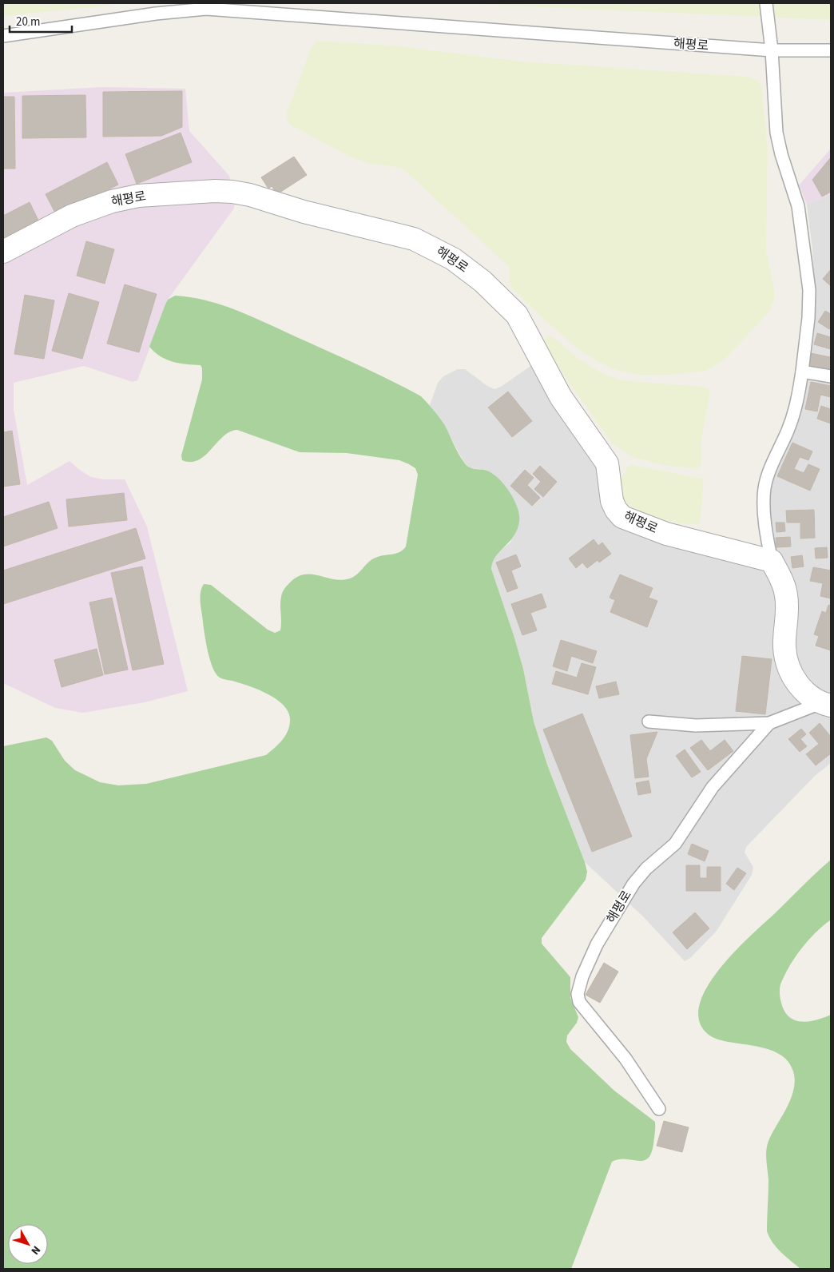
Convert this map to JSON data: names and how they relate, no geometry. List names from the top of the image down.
{
  "streets": {
    "street": ["해평로"]
  },
  "scale_bar": "20 m",
  "north": "bottom right"
}
